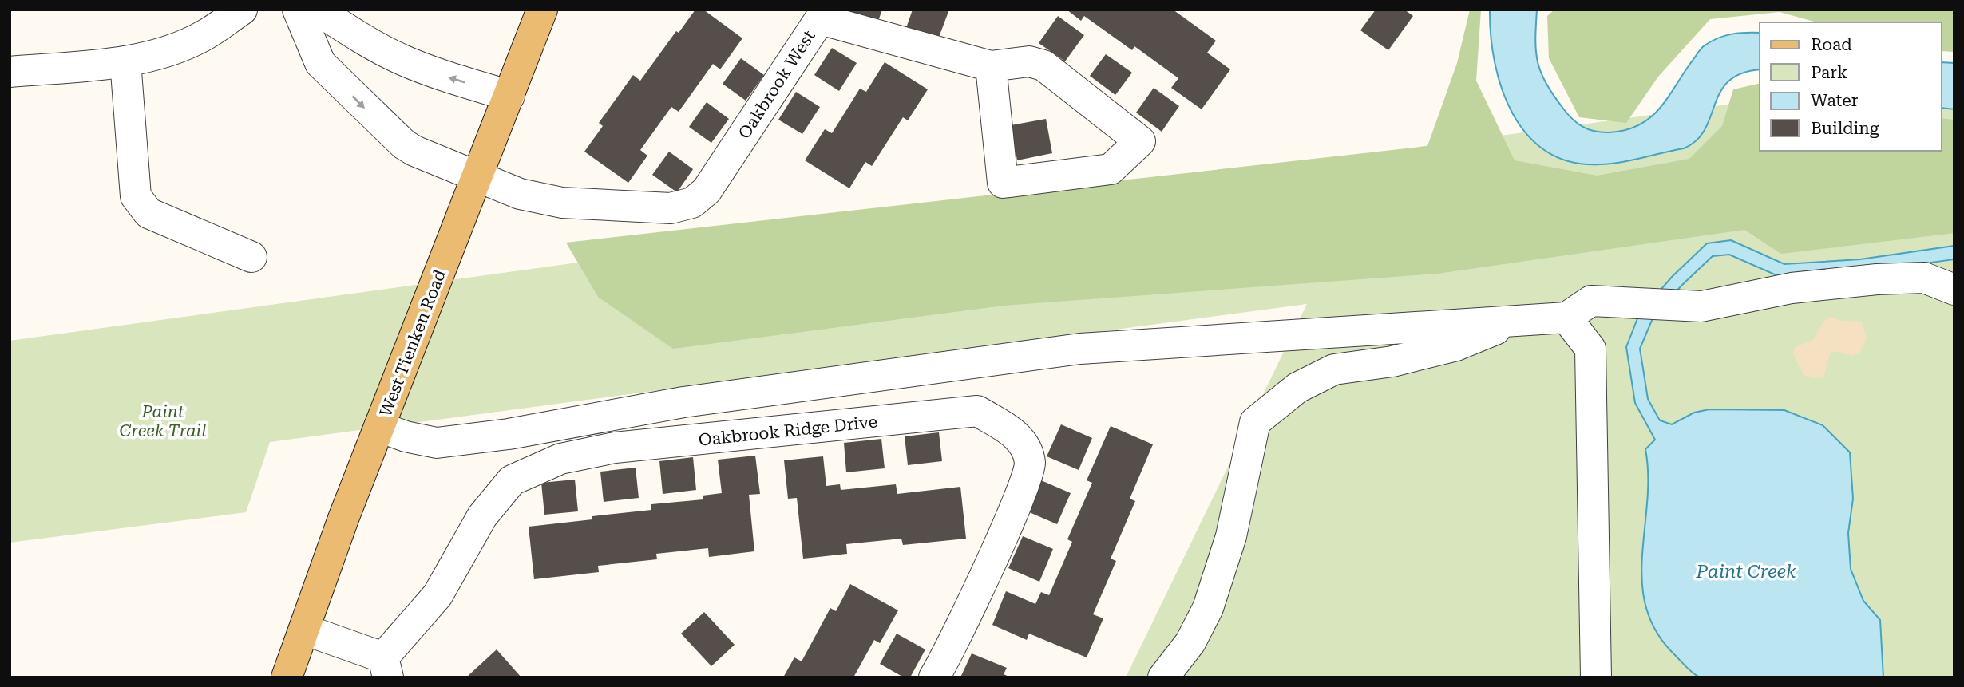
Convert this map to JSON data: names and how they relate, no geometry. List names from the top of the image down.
{
  "streets": {
    "main road": ["West Tienken Road"],
    "street": ["Oakbrook West", "Oakbrook Ridge Drive"]
  },
  "crossings": [
    ["Oakbrook West", "West Tienken Road"],
    ["West Tienken Road", "Oakbrook Ridge Drive"]
  ],
  "water": ["Paint Creek"],
  "parks": ["Paint Creek Trail"],
  "legend": [
    "Road",
    "Park",
    "Water",
    "Building"
  ]
}
